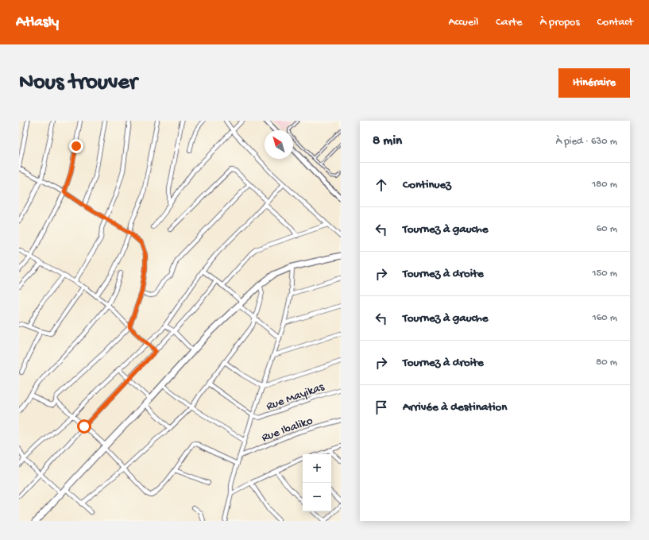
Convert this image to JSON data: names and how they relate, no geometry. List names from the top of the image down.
{
  "streets": {
    "street": ["Rue Mayikas", "Rue Ibaliko"]
  },
  "north": "top left",
  "page": {
    "header": "Atlasly",
    "nav": [
      "Accueil",
      "Carte",
      "À propos",
      "Contact"
    ],
    "buttons": "Itinéraire",
    "title": "Nous trouver",
    "heading": ["8 min", "À pied · 630 m"],
    "list": [
      ["Continuez", "180 m"],
      ["Tournez à gauche", "60 m"],
      ["Tournez à droite", "150 m"],
      ["Tournez à gauche", "160 m"],
      ["Tournez à droite", "80 m"],
      "Arrivée à destination"
    ],
    "map_buttons": ["+", "−"]
  }
}
